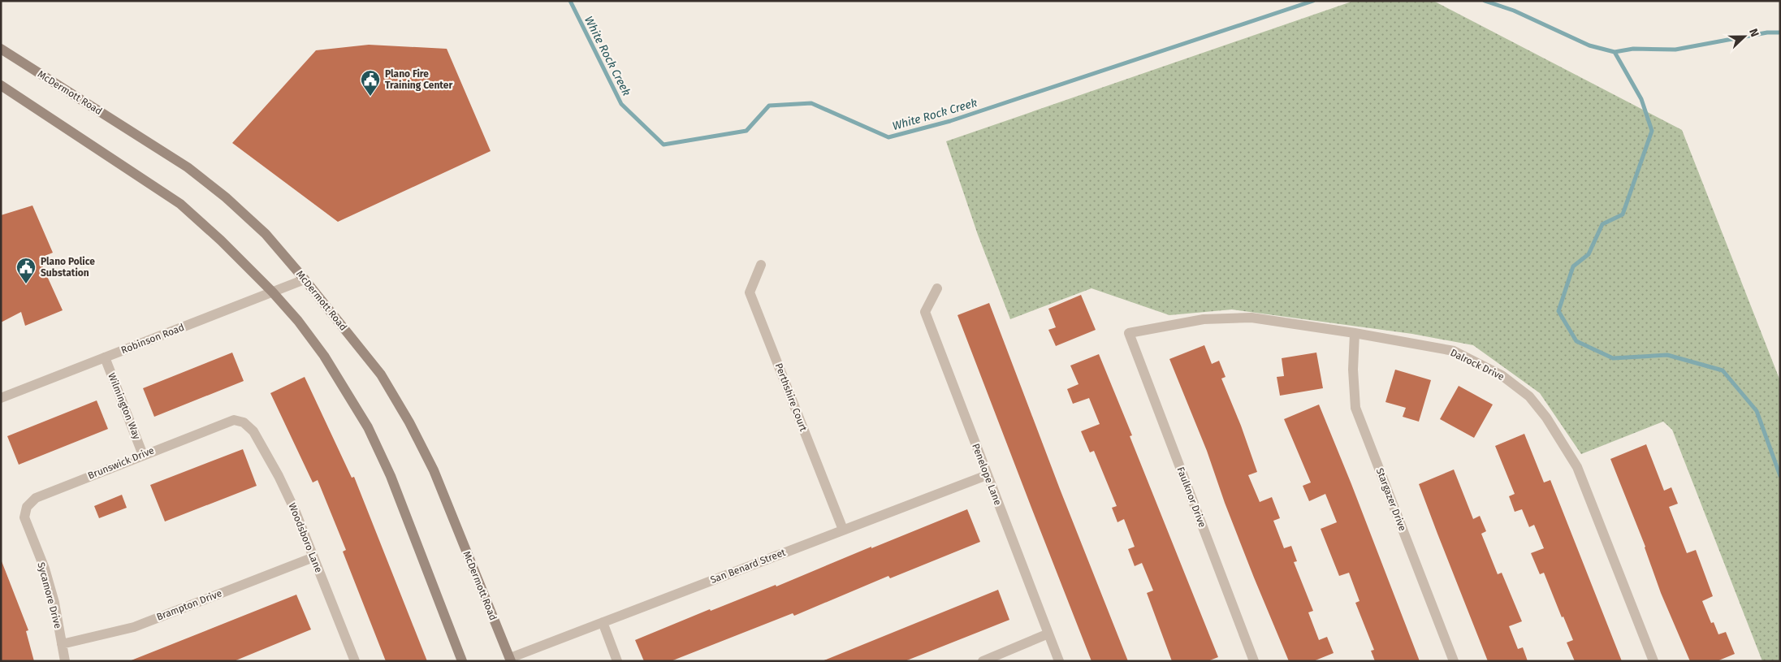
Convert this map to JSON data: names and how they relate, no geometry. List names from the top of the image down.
{
  "streets": {
    "main road": ["McDermott Road"],
    "street": [
      "Robinson Road",
      "Dalrock Drive",
      "Perthshire Court",
      "Wilmington Way",
      "Brunswick Drive",
      "Penelope Lane",
      "Faulknor Drive",
      "Stargazer Drive",
      "Woodsboro Lane",
      "San Benard Street",
      "Sycamore Drive",
      "Brampton Drive"
    ]
  },
  "crossings": [
    ["McDermott Road", "Robinson Road"],
    ["McDermott Road", "San Benard Street"],
    ["Robinson Road", "Wilmington Way"],
    ["Dalrock Drive", "Faulknor Drive"],
    ["Dalrock Drive", "Stargazer Drive"],
    ["Perthshire Court", "San Benard Street"],
    ["Wilmington Way", "Brunswick Drive"],
    ["Brunswick Drive", "Woodsboro Lane"],
    ["Brunswick Drive", "Sycamore Drive"],
    ["Penelope Lane", "San Benard Street"],
    ["Woodsboro Lane", "Brampton Drive"],
    ["Sycamore Drive", "Brampton Drive"]
  ],
  "water": ["White Rock Creek"],
  "places": {
    "public building": ["Plano Fire Training Center", "Plano Police Substation"]
  },
  "north": "right"
}
